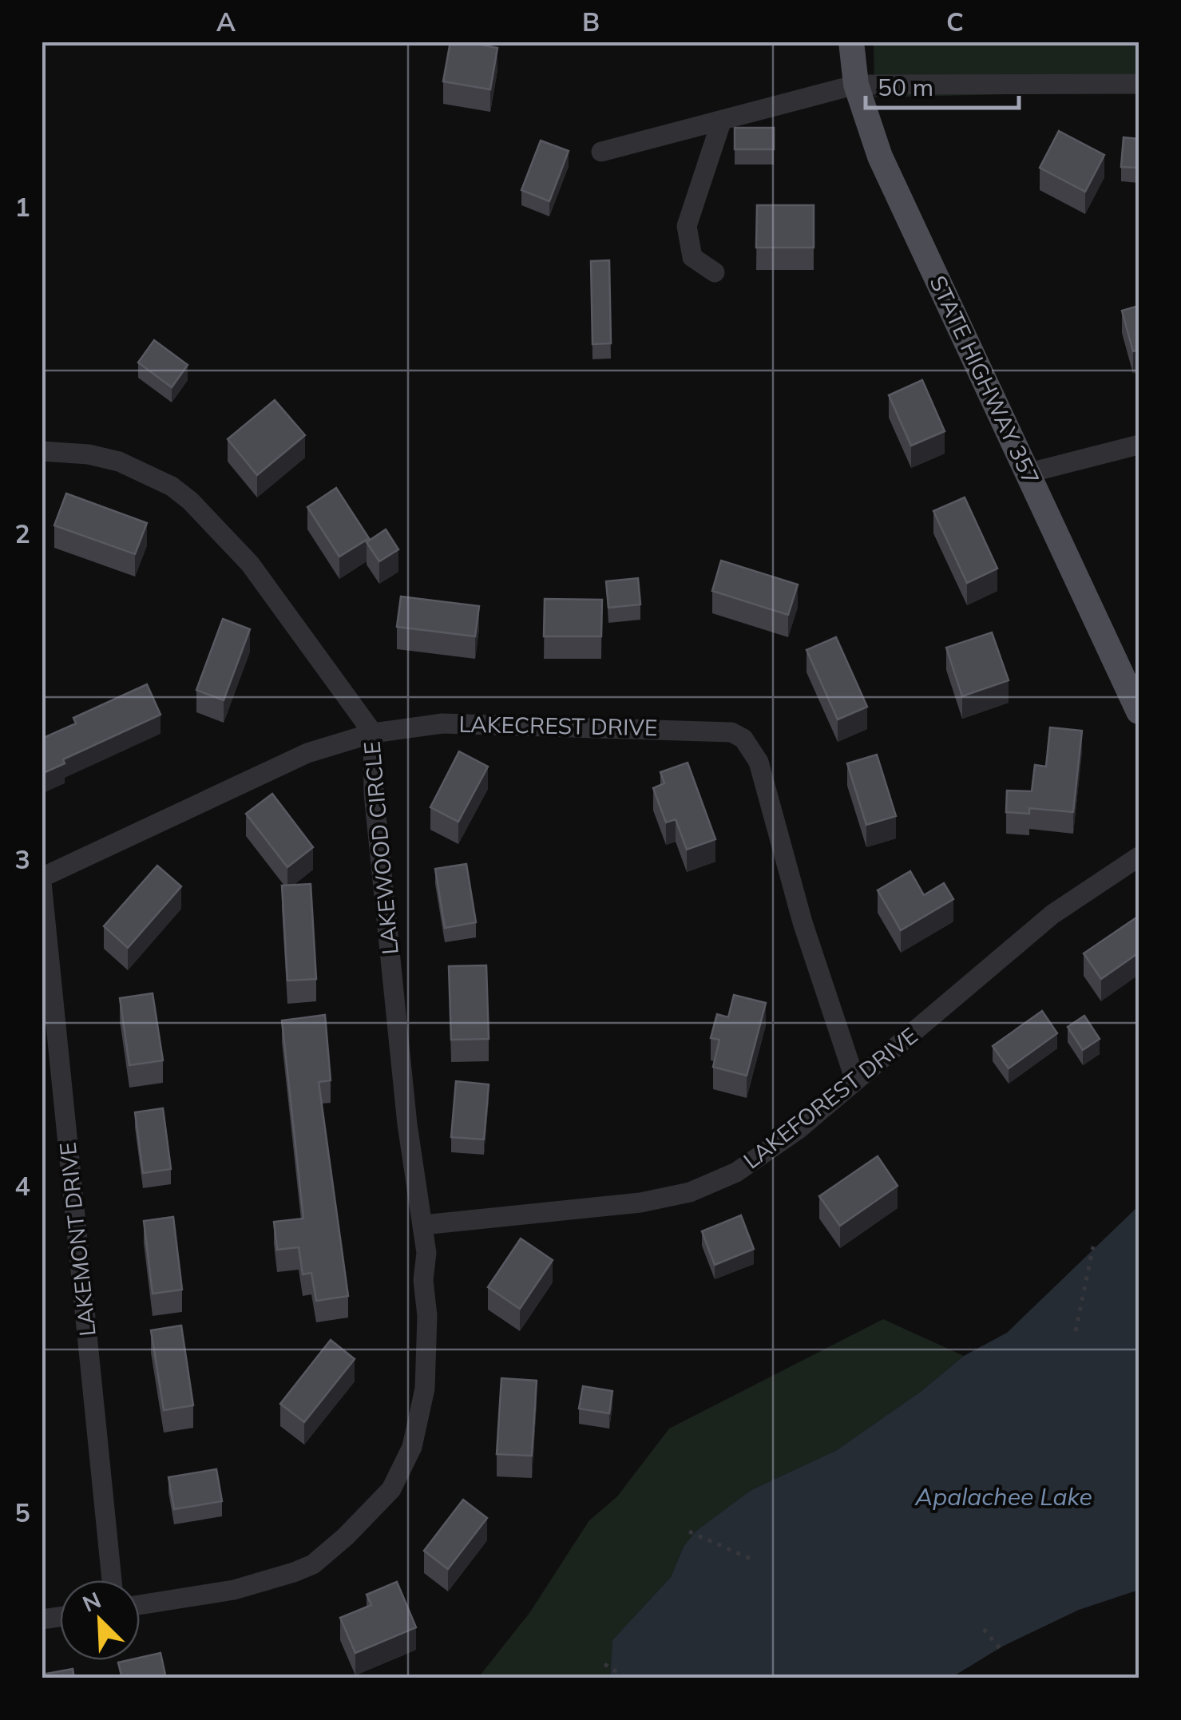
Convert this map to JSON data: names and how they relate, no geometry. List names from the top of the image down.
{
  "streets": {
    "main road": ["STATE HIGHWAY 357"],
    "street": [
      "LAKECREST DRIVE",
      "LAKEWOOD CIRCLE",
      "LAKEFOREST DRIVE",
      "LAKEMONT DRIVE"
    ]
  },
  "crossings": [
    ["LAKECREST DRIVE", "LAKEWOOD CIRCLE"],
    ["LAKECREST DRIVE", "LAKEFOREST DRIVE"],
    ["LAKECREST DRIVE", "LAKEMONT DRIVE"],
    ["LAKEWOOD CIRCLE", "LAKEFOREST DRIVE"]
  ],
  "water": ["Apalachee Lake"],
  "scale_bar": "50 m",
  "north": "top left",
  "grid": {
    "columns": ["A", "B", "C"],
    "rows": [
      "1",
      "2",
      "3",
      "4",
      "5"
    ]
  }
}
